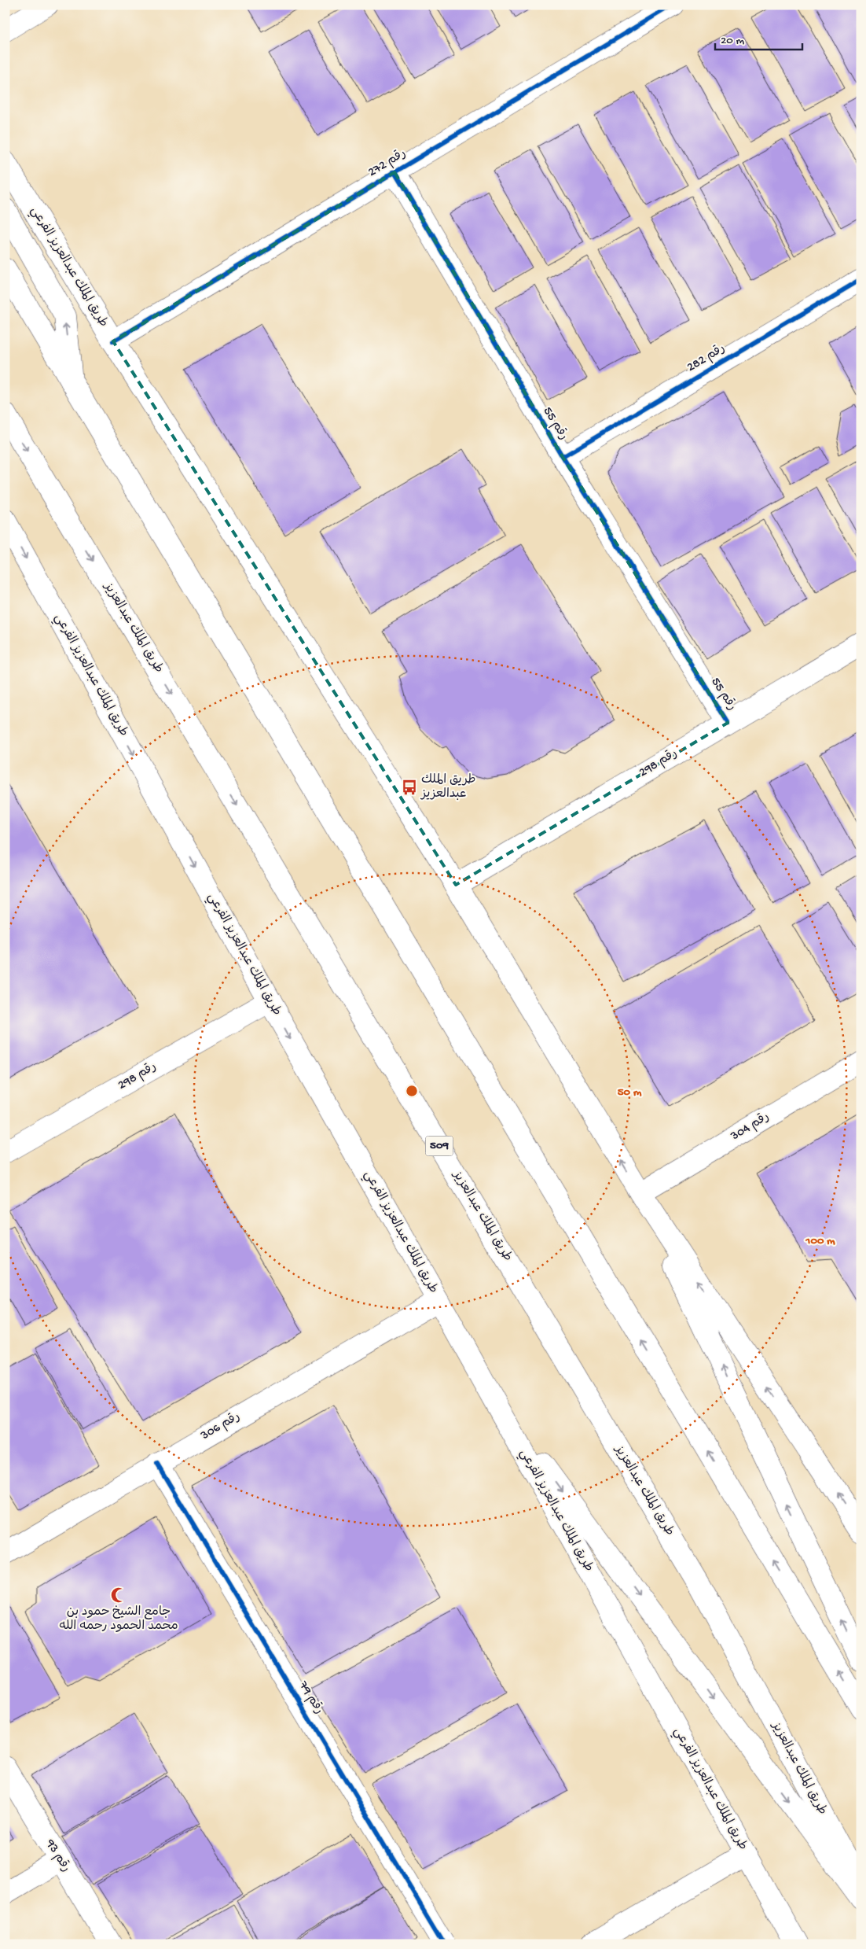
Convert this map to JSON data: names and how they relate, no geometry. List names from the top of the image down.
{
  "streets": {
    "main road": [
      "رقم 272",
      "طريق الملك عبدالعزيز الفرعي",
      "رقم 282",
      "رقم 55",
      "طريق الملك عبدالعزيز",
      "رقم 298",
      "رقم 304",
      "509",
      "رقم 306",
      "رقم 79",
      "رقم 93"
    ]
  },
  "crossings": [
    ["رقم 272", "طريق الملك عبدالعزيز الفرعي"],
    ["رقم 272", "رقم 55"],
    ["طريق الملك عبدالعزيز الفرعي", "رقم 298"],
    ["طريق الملك عبدالعزيز الفرعي", "رقم 304"],
    ["طريق الملك عبدالعزيز الفرعي", "رقم 306"],
    ["رقم 282", "رقم 55"],
    ["رقم 55", "رقم 298"],
    ["رقم 306", "رقم 79"]
  ],
  "places": {
    "bus stop": ["طريق الملك عبدالعزيز"],
    "mosque": ["جامع الشيخ حمود بن محمد الحمود رحمه الله"]
  },
  "scale_bar": "20 m",
  "rings": ["50 m", "100 m"]
}
